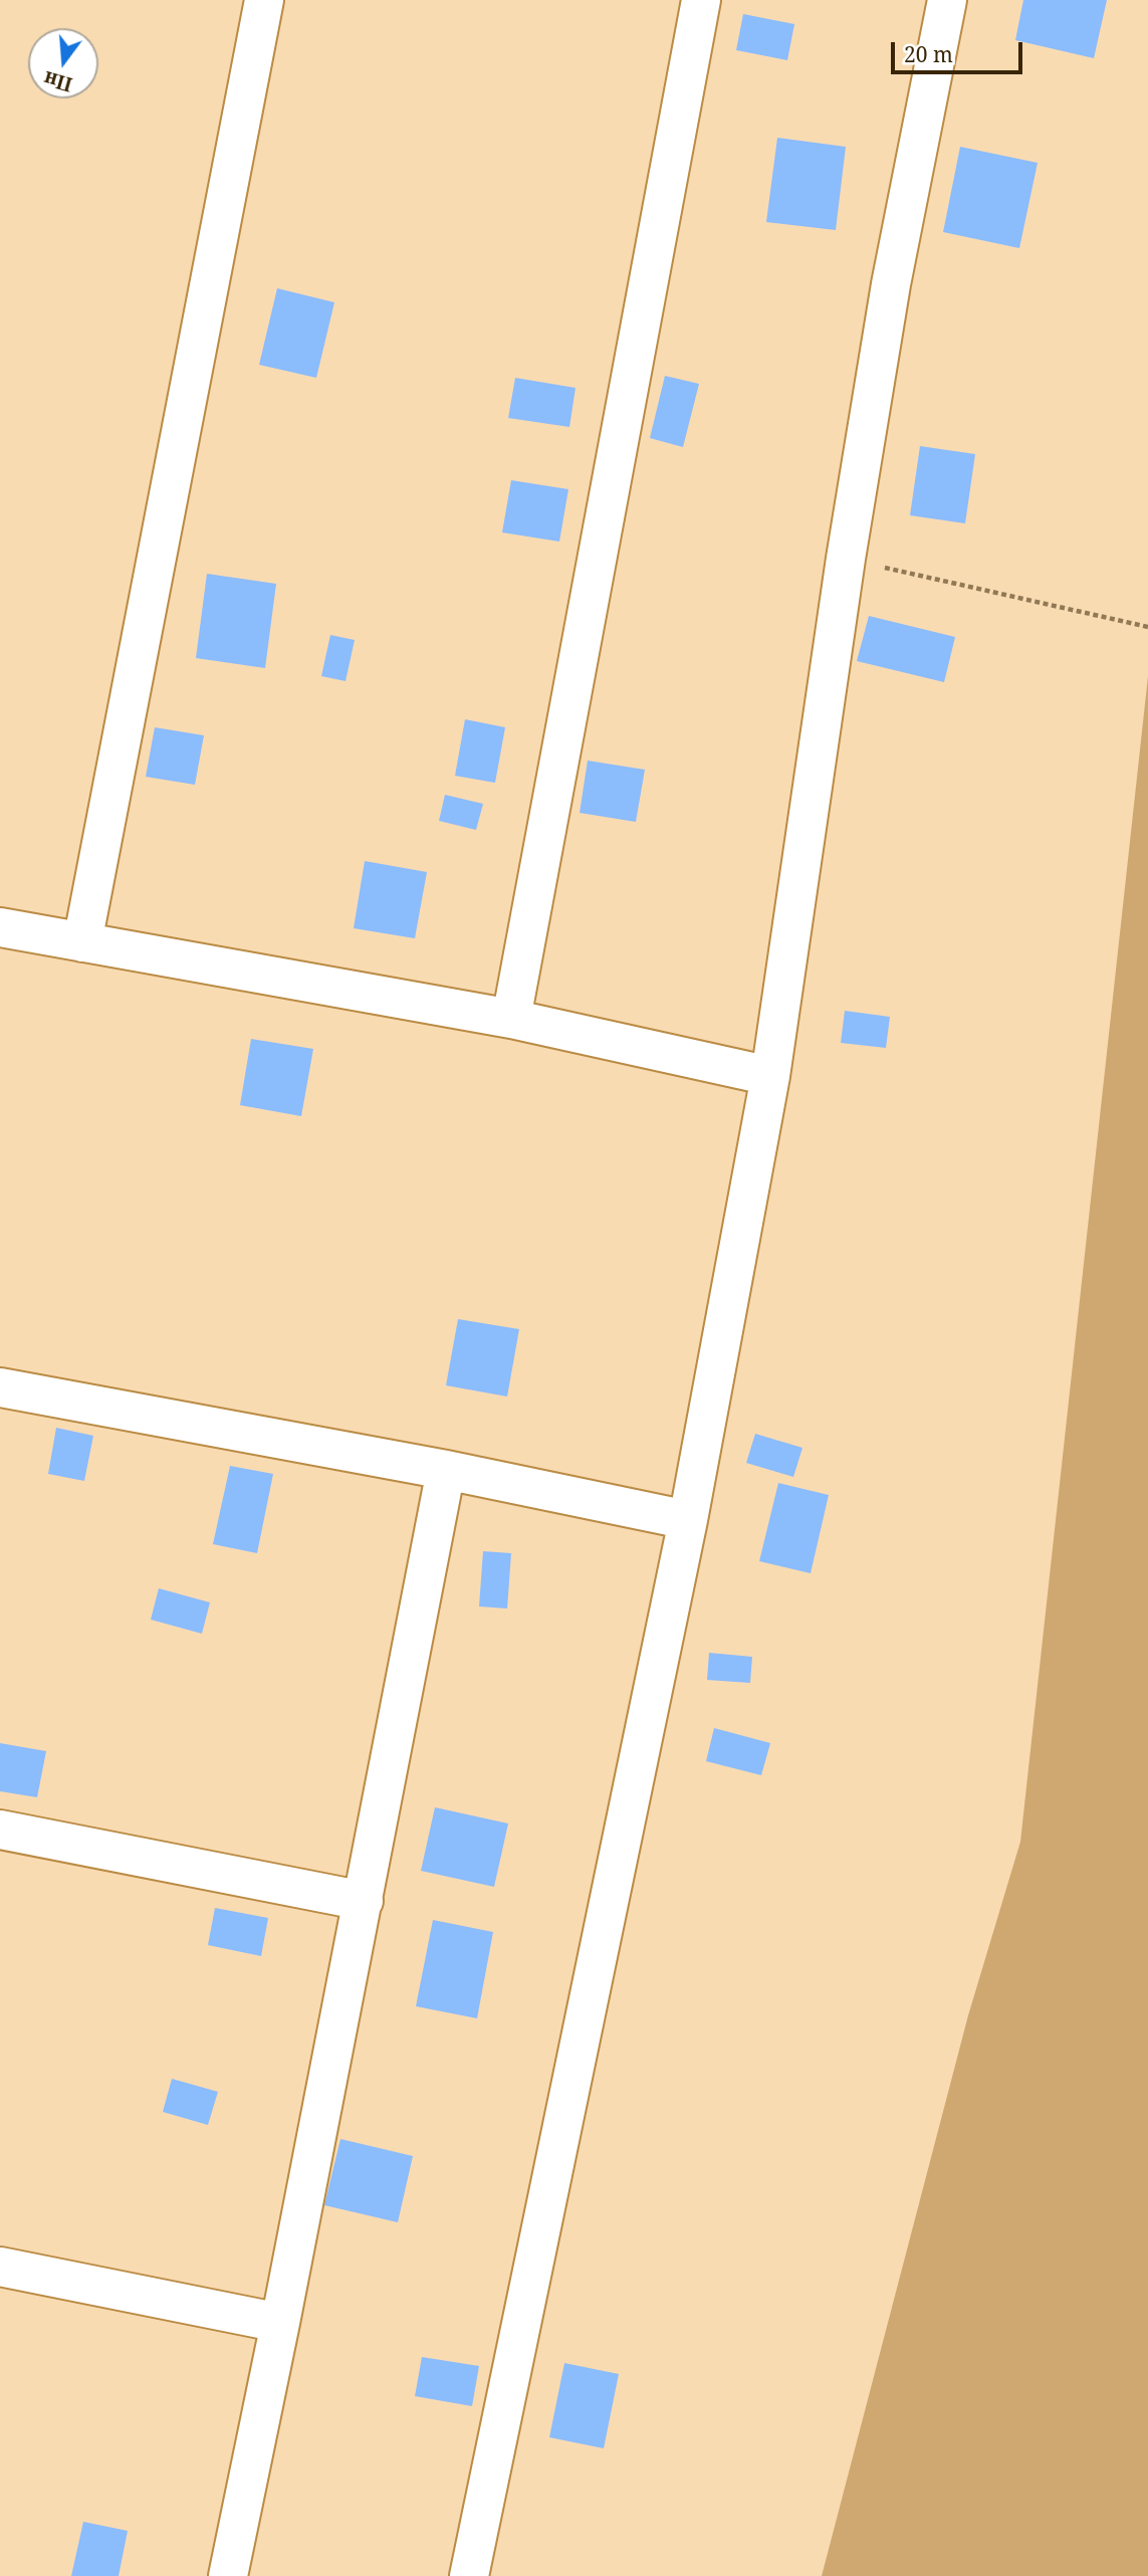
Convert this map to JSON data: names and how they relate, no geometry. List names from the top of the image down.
{
  "scale_bar": "20 m",
  "north": "bottom"
}
